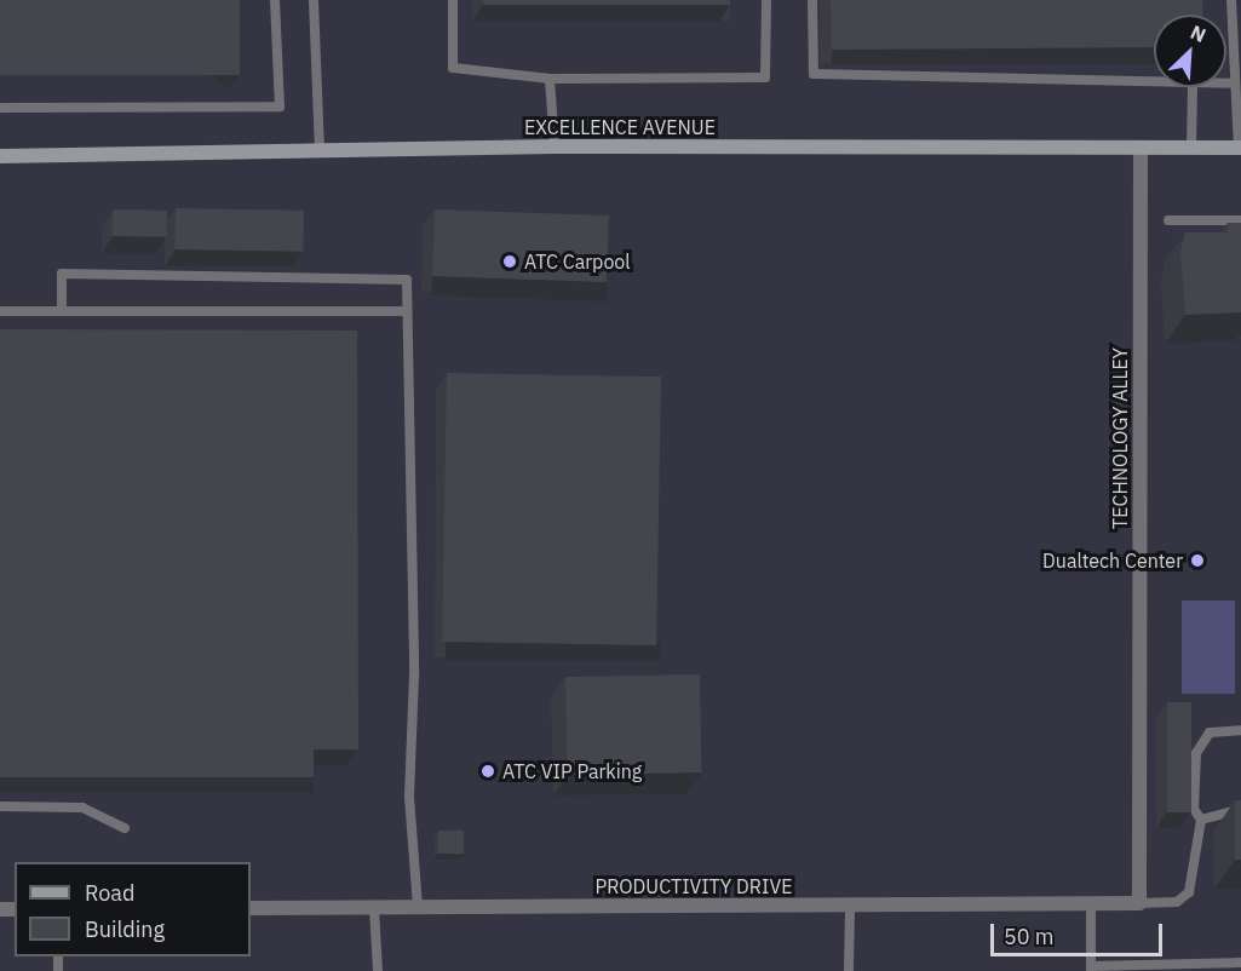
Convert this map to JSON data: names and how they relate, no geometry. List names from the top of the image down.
{
  "streets": {
    "street": ["EXCELLENCE AVENUE", "TECHNOLOGY ALLEY", "PRODUCTIVITY DRIVE"]
  },
  "crossings": [
    ["EXCELLENCE AVENUE", "TECHNOLOGY ALLEY"],
    ["TECHNOLOGY ALLEY", "PRODUCTIVITY DRIVE"]
  ],
  "places": ["ATC Carpool", "Dualtech Center", "ATC VIP Parking"],
  "legend": ["Road", "Building"],
  "scale_bar": "50 m",
  "north": "top right"
}
